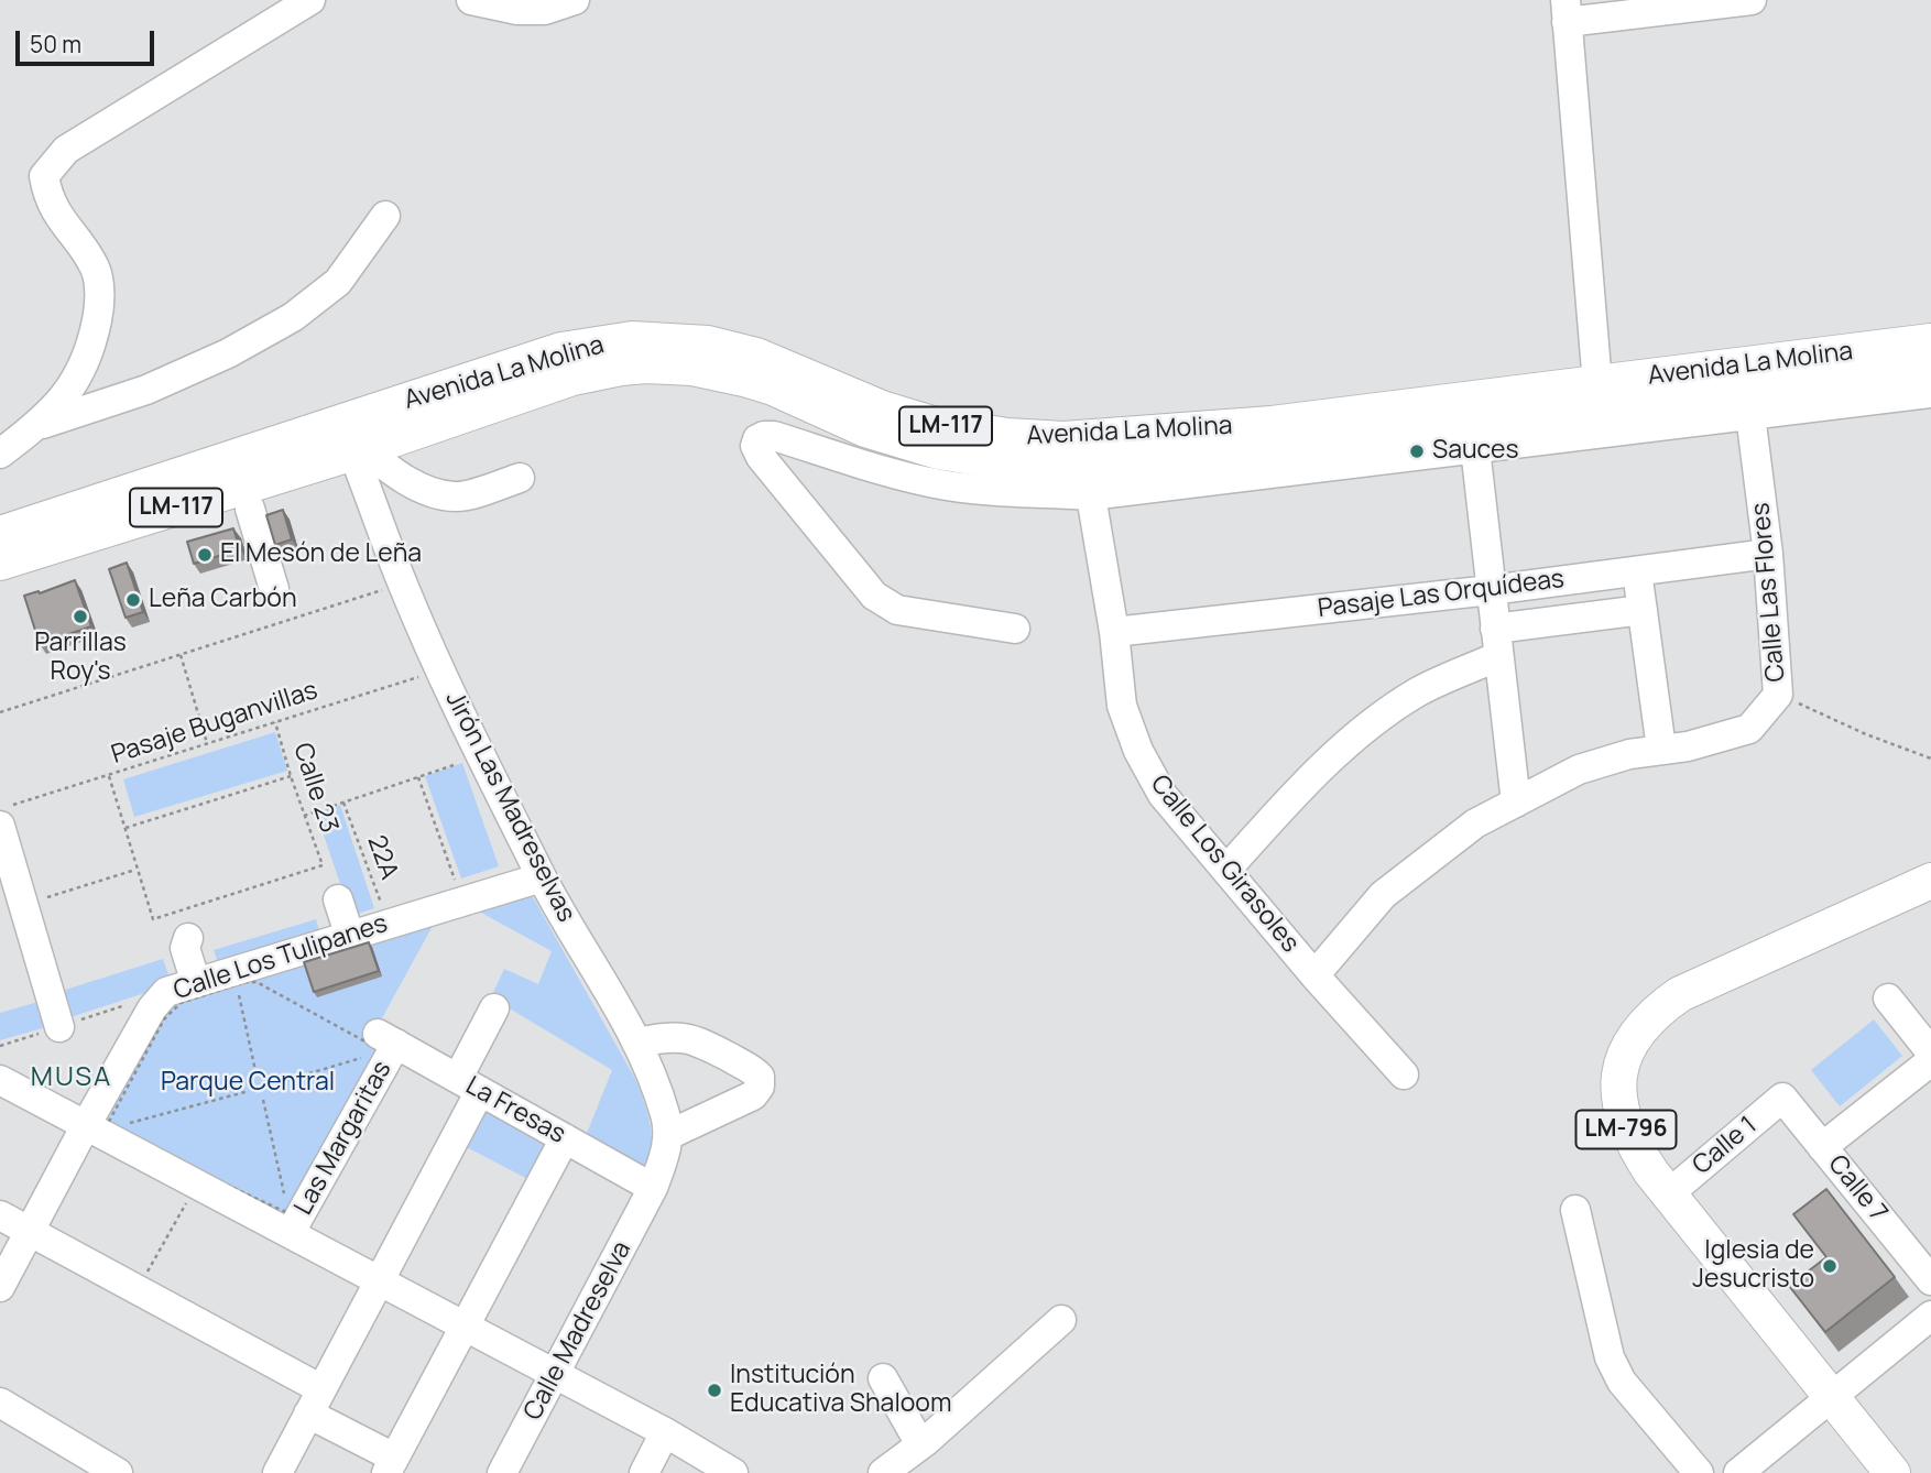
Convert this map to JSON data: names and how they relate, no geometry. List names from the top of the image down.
{
  "streets": {
    "main road": ["Avenida La Molina", "LM-117", "LM-796"],
    "street": [
      "Calle Las Flores",
      "Pasaje Las Orquídeas",
      "Jirón Las Madreselvas",
      "Calle Los Girasoles",
      "Calle Los Tulipanes",
      "La Fresas",
      "Las Margaritas",
      "Calle 1",
      "Calle 7",
      "Calle Madreselva"
    ],
    "path": ["Pasaje Buganvillas", "Calle 23", "22A"]
  },
  "crossings": [
    ["Avenida La Molina", "Calle Las Flores"],
    ["Avenida La Molina", "Jirón Las Madreselvas"],
    ["Avenida La Molina", "Calle Los Girasoles"],
    ["Calle Las Flores", "Pasaje Las Orquídeas"],
    ["Calle Las Flores", "Calle Los Girasoles"],
    ["Pasaje Las Orquídeas", "Calle Los Girasoles"],
    ["Pasaje Buganvillas", "Calle 23"],
    ["Pasaje Buganvillas", "Jirón Las Madreselvas"],
    ["Jirón Las Madreselvas", "Calle Los Tulipanes"],
    ["Jirón Las Madreselvas", "La Fresas"],
    ["Jirón Las Madreselvas", "Calle Madreselva"],
    ["22A", "Calle Los Tulipanes"],
    ["La Fresas", "Las Margaritas"],
    ["La Fresas", "Calle Madreselva"],
    ["LM-796", "Calle 1"],
    ["Calle 1", "Calle 7"]
  ],
  "districts": ["MUSA"],
  "parks": ["Parque Central"],
  "places": [
    "Sauces",
    "El Mesón de Leña",
    "Leña Carbón",
    "Parrillas Roy's",
    "Iglesia de Jesucristo",
    "Institución Educativa Shaloom"
  ],
  "scale_bar": "50 m"
}
